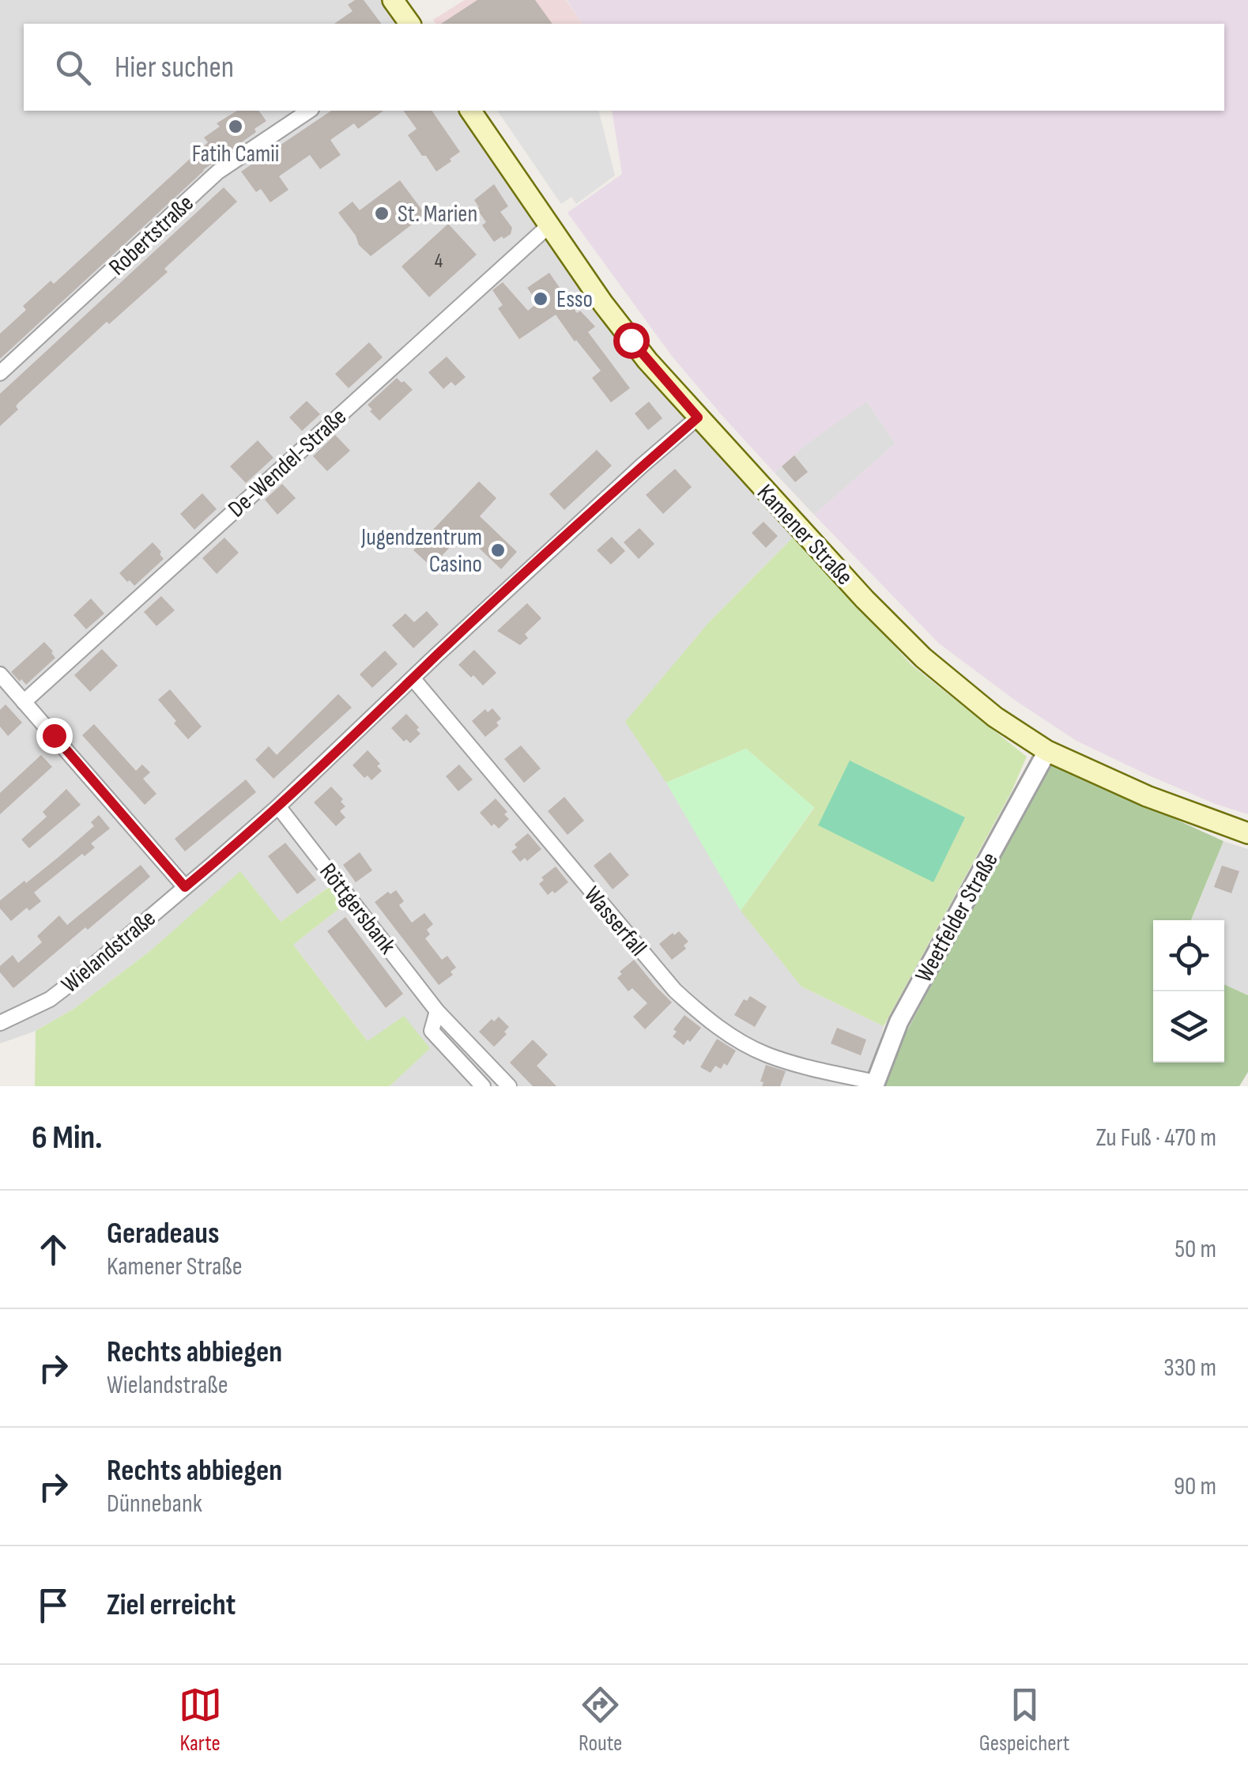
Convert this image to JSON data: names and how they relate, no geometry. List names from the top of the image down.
{
  "streets": {
    "main road": ["Kamener Straße"],
    "street": [
      "Robertstraße",
      "De-Wendel-Straße",
      "Röttgersbank",
      "Weetfelder Straße",
      "Wasserfall",
      "Wielandstraße"
    ]
  },
  "crossings": [
    ["De-Wendel-Straße", "Kamener Straße"],
    ["Kamener Straße", "Weetfelder Straße"],
    ["Kamener Straße", "Wielandstraße"],
    ["Röttgersbank", "Wielandstraße"],
    ["Weetfelder Straße", "Wasserfall"],
    ["Wasserfall", "Wielandstraße"]
  ],
  "places": [
    "Fatih Camii",
    "St. Marien",
    "Esso",
    "Jugendzentrum Casino"
  ],
  "house_numbers": ["4"],
  "page": {
    "search": "Hier suchen",
    "heading": ["6 Min.", "Zu Fuß · 470 m"],
    "list": [
      ["Geradeaus", "Kamener Straße", "50 m"],
      ["Rechts abbiegen", "Wielandstraße", "330 m"],
      ["Rechts abbiegen", "Dünnebank", "90 m"],
      "Ziel erreicht"
    ],
    "nav": ["Karte", "Route", "Gespeichert"]
  }
}
